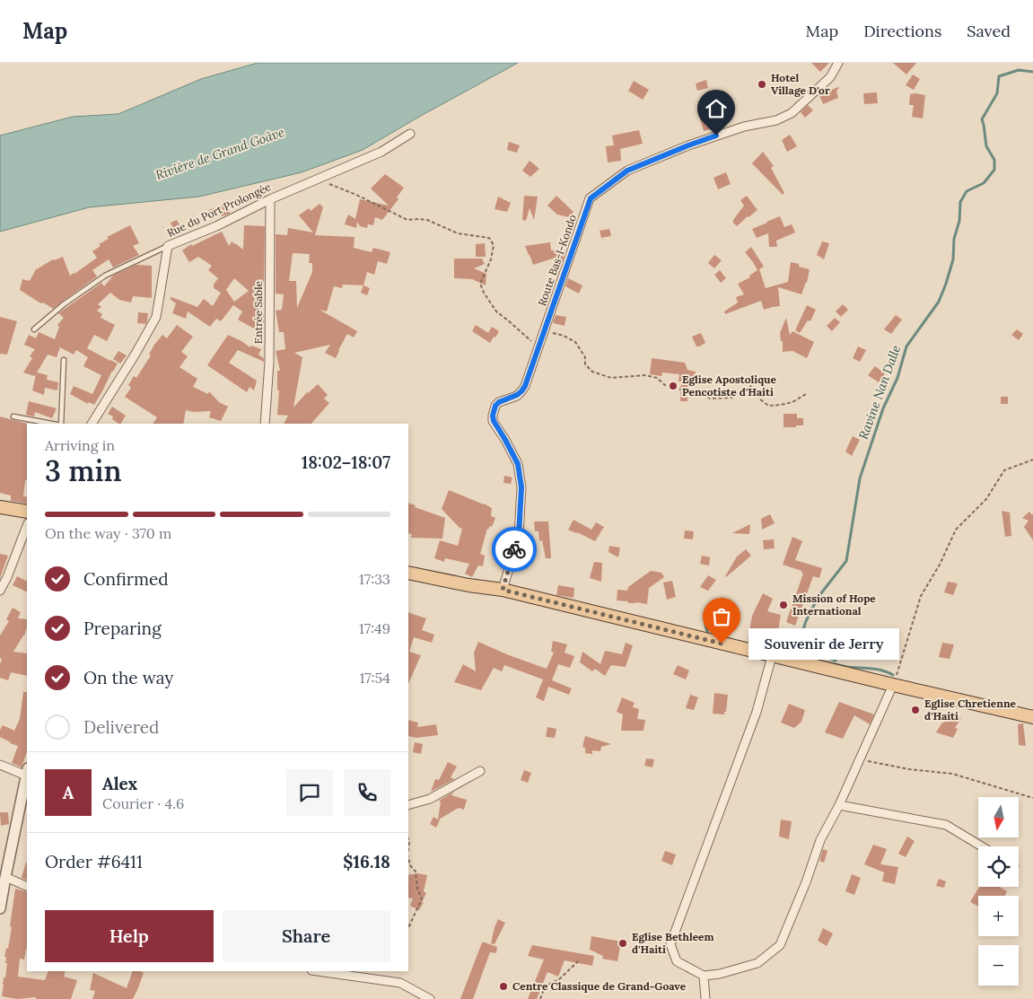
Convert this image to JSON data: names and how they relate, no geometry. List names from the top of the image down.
{
  "streets": {
    "street": ["Rue du Port Prolongée", "Route Bas-I-Kondo", "Entrée Sable"]
  },
  "crossings": [
    ["Rue du Port Prolongée", "Entrée Sable"]
  ],
  "water": ["Rivière de Grand Goâve", "Ravine Nan Dalle"],
  "places": [
    "Hotel Village D'or",
    "Eglise Apostolique Pencotiste d'Haiti",
    "Mission of Hope International",
    "Souvenir de Jerry",
    "Eglise Chretienne d'Haiti",
    "Eglise Bethleem d'Haiti",
    "Centre Classique de Grand-Goave"
  ],
  "north": "bottom",
  "page": {
    "header": "Map",
    "nav": ["Map", "Directions", "Saved"],
    "heading": ["3 min", "Arriving in", "18:02–18:07"],
    "panel": [
      "Alex",
      "Courier · 4.6",
      "Order #6411",
      "$16.18"
    ],
    "bar": "On the way · 370 m",
    "list": [
      ["Confirmed", "17:33"],
      ["Preparing", "17:49"],
      ["On the way", "17:54"],
      "Delivered"
    ],
    "bubble": "Souvenir de Jerry",
    "round": "A",
    "map_buttons": ["+", "−"],
    "buttons": ["Help", "Share"]
  }
}
